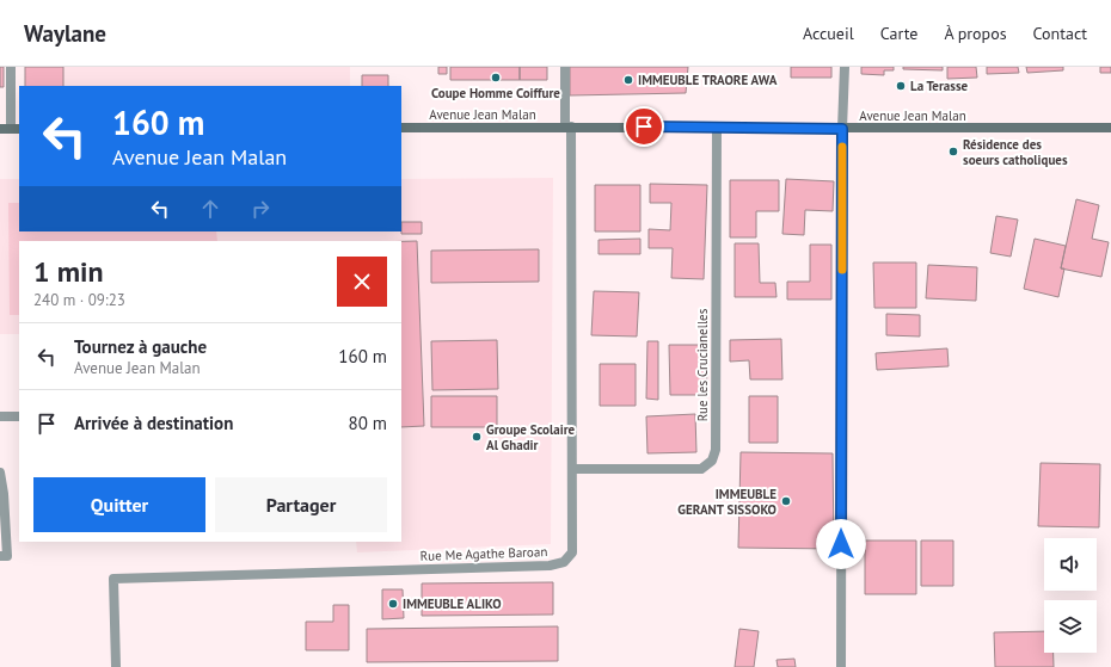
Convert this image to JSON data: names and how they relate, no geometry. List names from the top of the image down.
{
  "streets": {
    "main road": ["Avenue Jean Malan"],
    "street": ["Rue les Crucianelles", "Rue Me Agathe Baroan"]
  },
  "crossings": [
    ["Avenue Jean Malan", "Rue les Crucianelles"],
    ["Avenue Jean Malan", "Rue Me Agathe Baroan"],
    ["Rue les Crucianelles", "Rue Me Agathe Baroan"]
  ],
  "places": [
    "Coupe Homme Coiffure",
    "IMMEUBLE TRAORE AWA",
    "La Terasse",
    "Résidence des soeurs catholiques",
    "Groupe Scolaire Al Ghadir",
    "IMMEUBLE GERANT SISSOKO",
    "IMMEUBLE ALIKO"
  ],
  "page": {
    "header": "Waylane",
    "nav": [
      "Accueil",
      "Carte",
      "À propos",
      "Contact"
    ],
    "turn": ["160 m", "Avenue Jean Malan"],
    "heading": ["1 min", "240 m · 09:23"],
    "list": [
      {
        "name": "Tournez à gauche",
        "note": "Avenue Jean Malan",
        "value": "160 m"
      },
      {
        "name": "Arrivée à destination",
        "value": "80 m"
      }
    ],
    "buttons": ["Quitter", "Partager"]
  }
}
